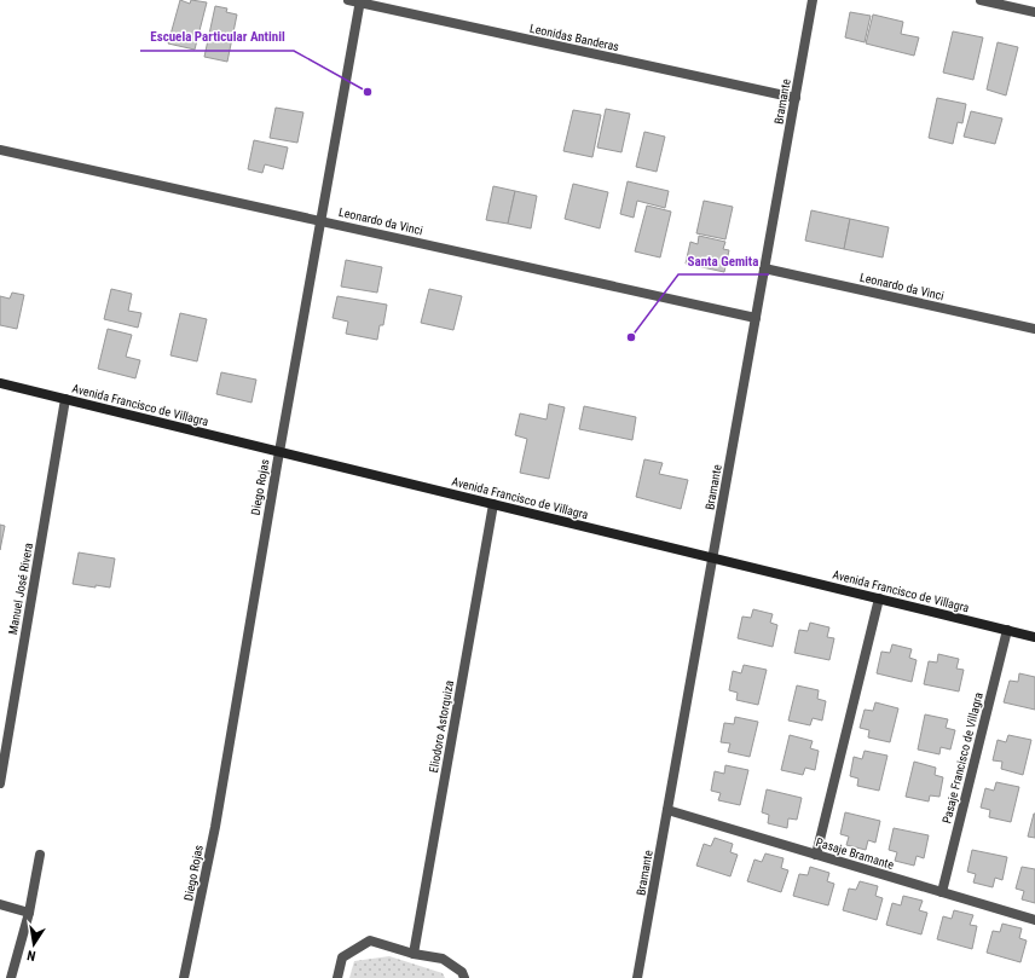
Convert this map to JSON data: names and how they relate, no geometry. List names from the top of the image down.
{
  "streets": {
    "street": [
      "Leonidas Banderas",
      "Bramante",
      "Leonardo da Vinci",
      "Avenida Francisco de Villagra",
      "Diego Rojas",
      "Manuel José Rivera",
      "Eliodoro Astorquiza",
      "Pasaje Francisco de Villagra",
      "Pasaje Bramante"
    ]
  },
  "crossings": [
    ["Leonidas Banderas", "Bramante"],
    ["Leonidas Banderas", "Diego Rojas"],
    ["Bramante", "Leonardo da Vinci"],
    ["Bramante", "Avenida Francisco de Villagra"],
    ["Bramante", "Pasaje Bramante"],
    ["Leonardo da Vinci", "Diego Rojas"],
    ["Avenida Francisco de Villagra", "Diego Rojas"],
    ["Avenida Francisco de Villagra", "Manuel José Rivera"],
    ["Avenida Francisco de Villagra", "Eliodoro Astorquiza"],
    ["Avenida Francisco de Villagra", "Pasaje Francisco de Villagra"],
    ["Pasaje Francisco de Villagra", "Pasaje Bramante"]
  ],
  "places": ["Escuela Particular Antinil", "Santa Gemita"],
  "north": "bottom"
}
